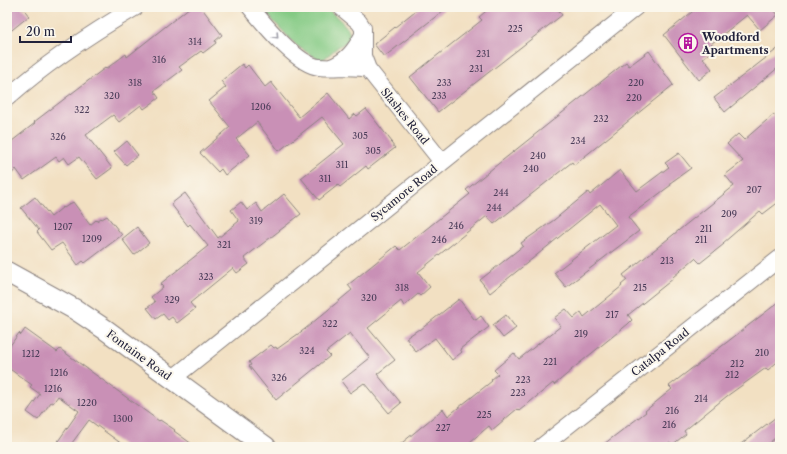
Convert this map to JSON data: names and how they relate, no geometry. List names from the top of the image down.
{
  "streets": {
    "street": [
      "Slashes Road",
      "Sycamore Road",
      "Catalpa Road",
      "Fontaine Road"
    ]
  },
  "crossings": [
    ["Slashes Road", "Sycamore Road"],
    ["Sycamore Road", "Fontaine Road"]
  ],
  "places": {
    "building": ["Woodford Apartments"]
  },
  "house_numbers": [
    "225",
    "314",
    "231",
    "316",
    "231",
    "318",
    "233",
    "220",
    "320",
    "233",
    "220",
    "1206",
    "322",
    "232",
    "305",
    "326",
    "234",
    "305",
    "240",
    "311",
    "240",
    "311",
    "207",
    "244",
    "244",
    "209",
    "319",
    "246",
    "1207",
    "211",
    "1209",
    "246",
    "211",
    "321",
    "213",
    "323",
    "318",
    "215",
    "320",
    "329",
    "217",
    "322",
    "219",
    "324",
    "210",
    "1212",
    "221",
    "212",
    "1216",
    "212",
    "326",
    "223",
    "1216",
    "223",
    "214",
    "1220",
    "216",
    "225",
    "1300",
    "216",
    "227"
  ],
  "scale_bar": "20 m"
}
